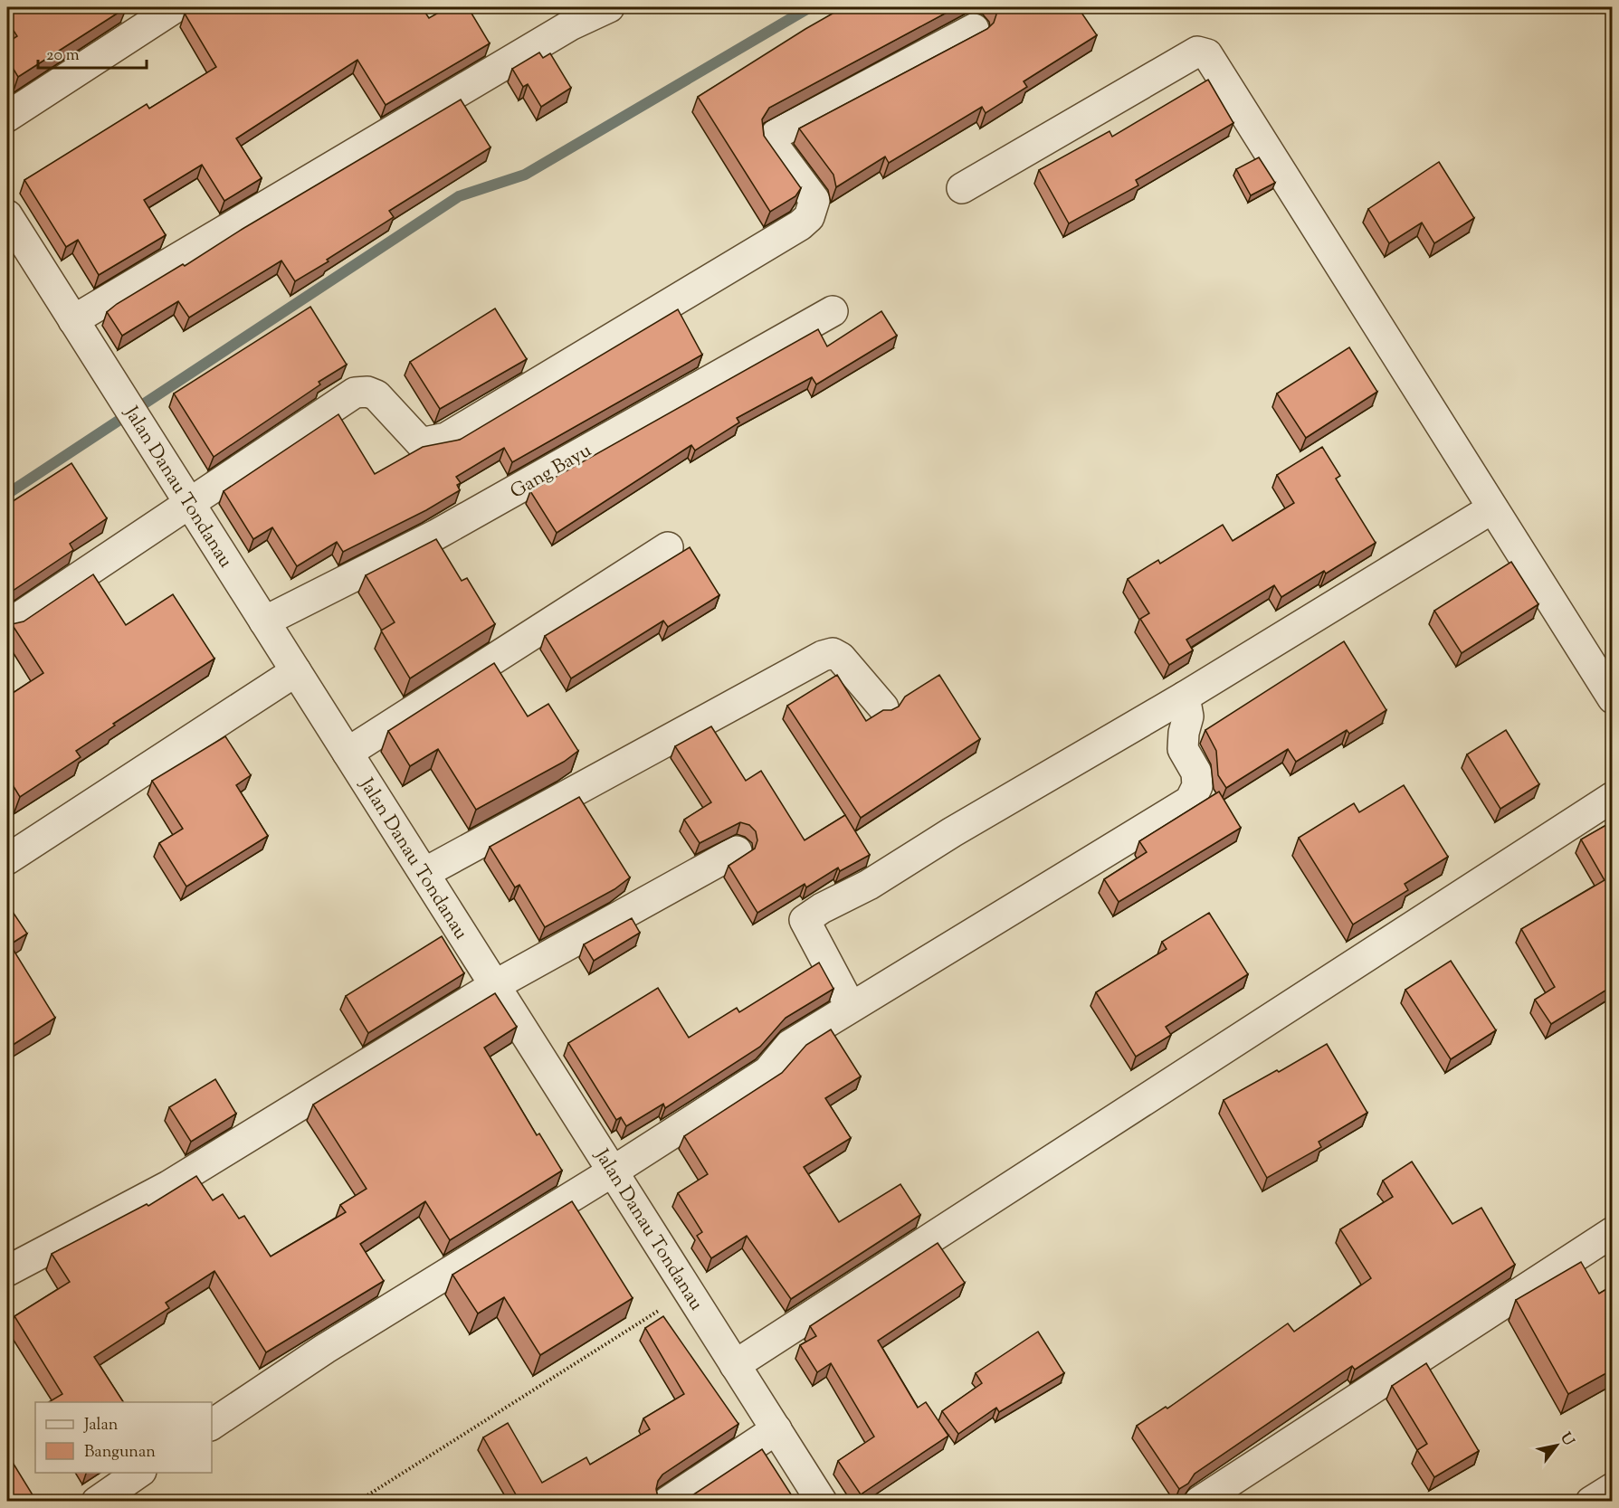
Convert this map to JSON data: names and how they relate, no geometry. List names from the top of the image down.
{
  "streets": {
    "street": ["Gang Bayu", "Jalan Danau Tondanau"]
  },
  "crossings": [
    ["Gang Bayu", "Jalan Danau Tondanau"]
  ],
  "legend": ["Jalan", "Bangunan"],
  "scale_bar": "20 m",
  "north": "top right"
}
